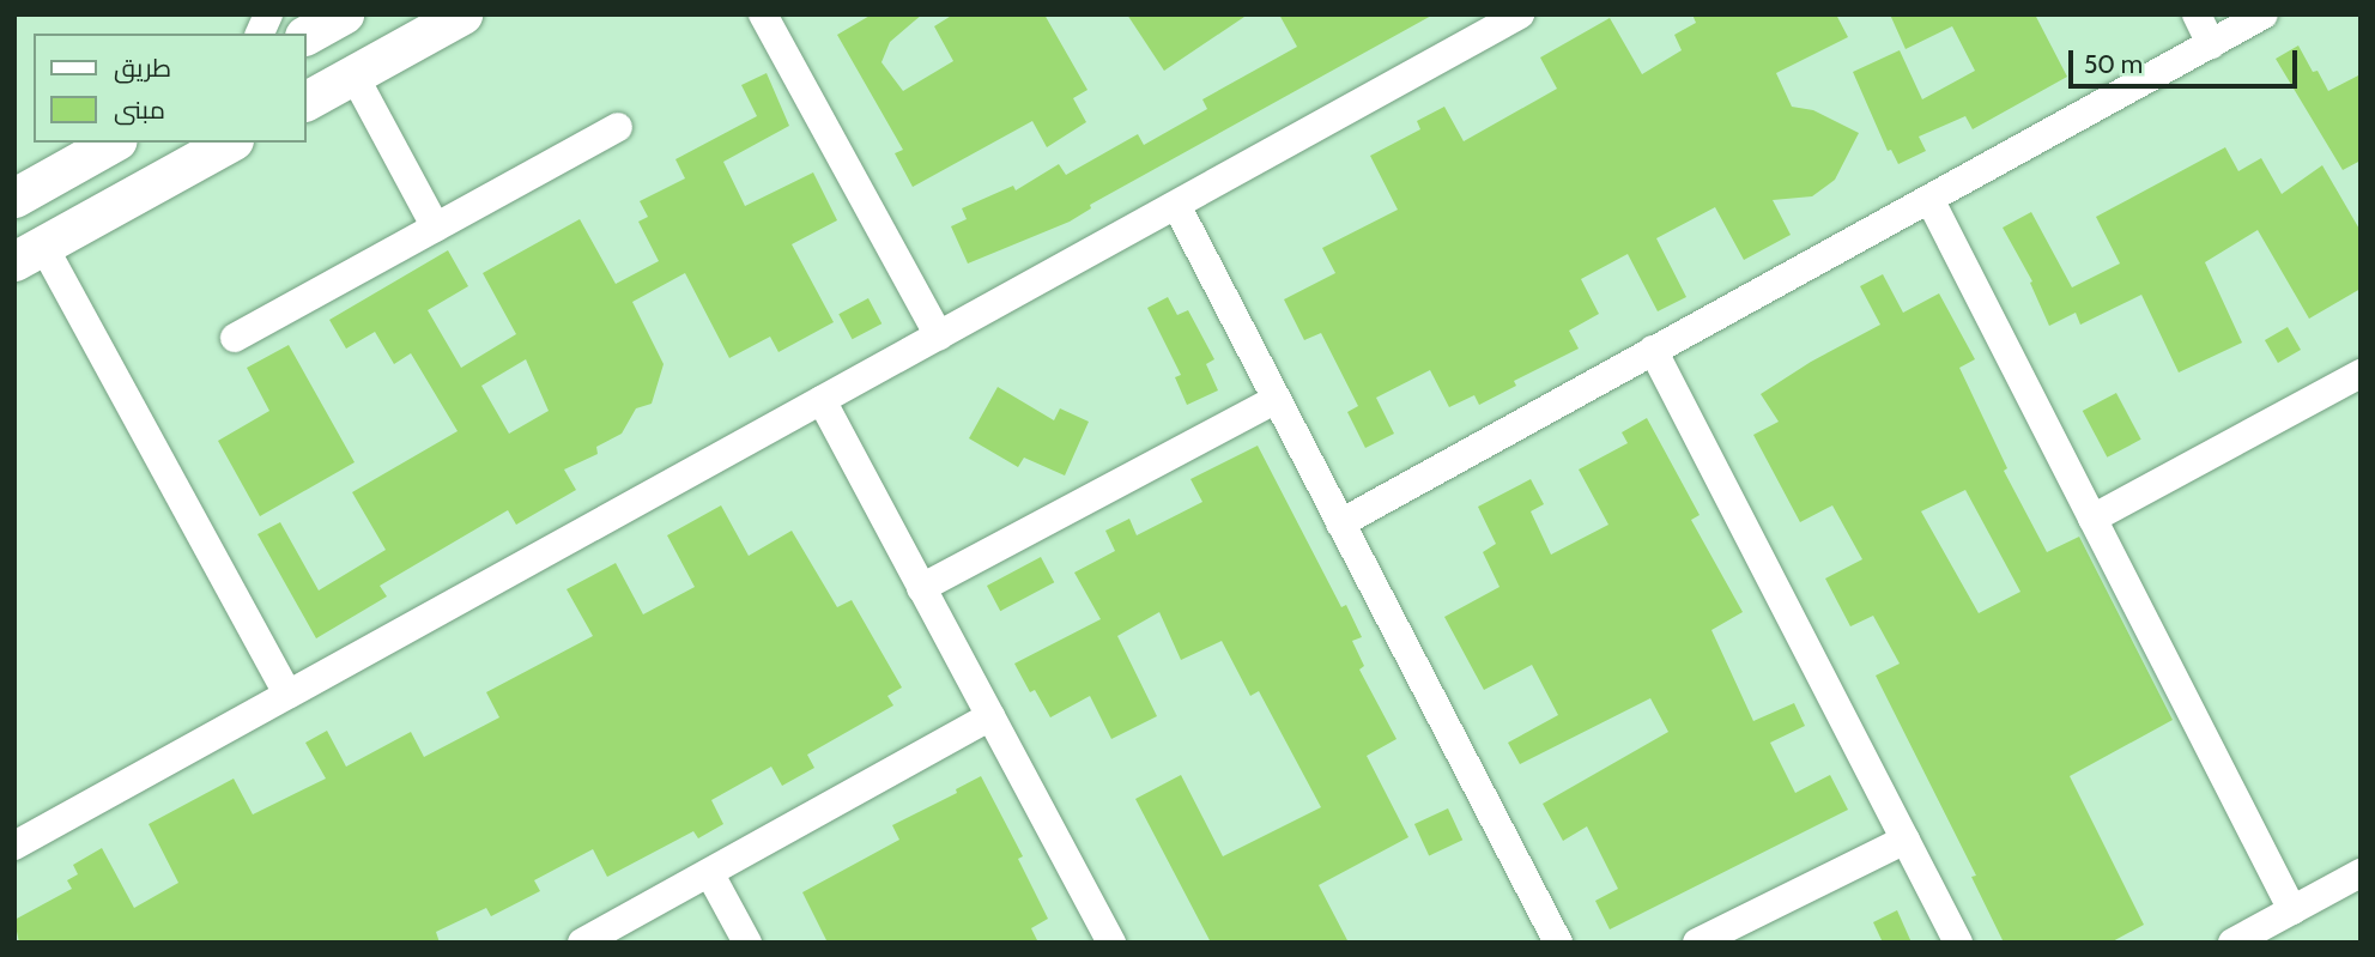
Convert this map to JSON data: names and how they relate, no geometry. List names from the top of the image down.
{
  "legend": ["طريق", "مبنى"],
  "scale_bar": "50 m"
}
